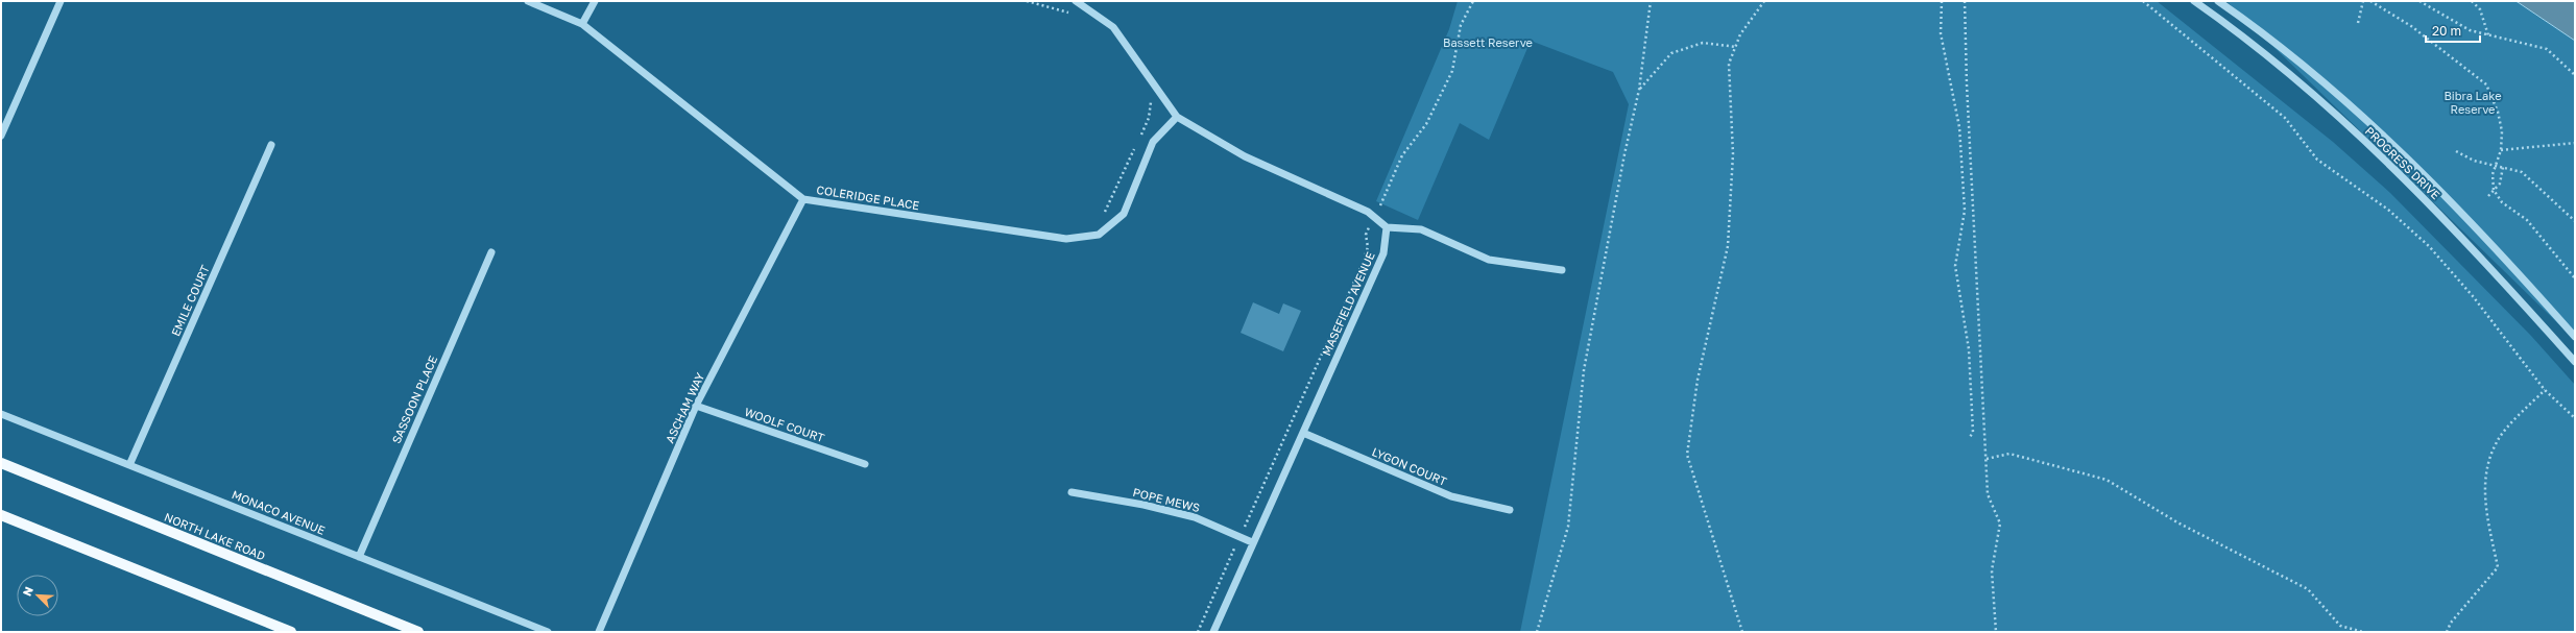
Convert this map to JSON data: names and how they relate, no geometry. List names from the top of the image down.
{
  "streets": {
    "main road": ["NORTH LAKE ROAD"],
    "street": [
      "PROGRESS DRIVE",
      "COLERIDGE PLACE",
      "EMILE COURT",
      "MASEFIELD AVENUE",
      "SASSOON PLACE",
      "ASCHAM WAY",
      "WOOLF COURT",
      "LYGON COURT",
      "POPE MEWS",
      "MONACO AVENUE"
    ]
  },
  "crossings": [
    ["COLERIDGE PLACE", "ASCHAM WAY"],
    ["EMILE COURT", "MONACO AVENUE"],
    ["MASEFIELD AVENUE", "LYGON COURT"],
    ["MASEFIELD AVENUE", "POPE MEWS"],
    ["SASSOON PLACE", "MONACO AVENUE"],
    ["ASCHAM WAY", "WOOLF COURT"]
  ],
  "parks": ["Bassett Reserve", "Bibra Lake Reserve"],
  "scale_bar": "20 m",
  "north": "top left"
}
